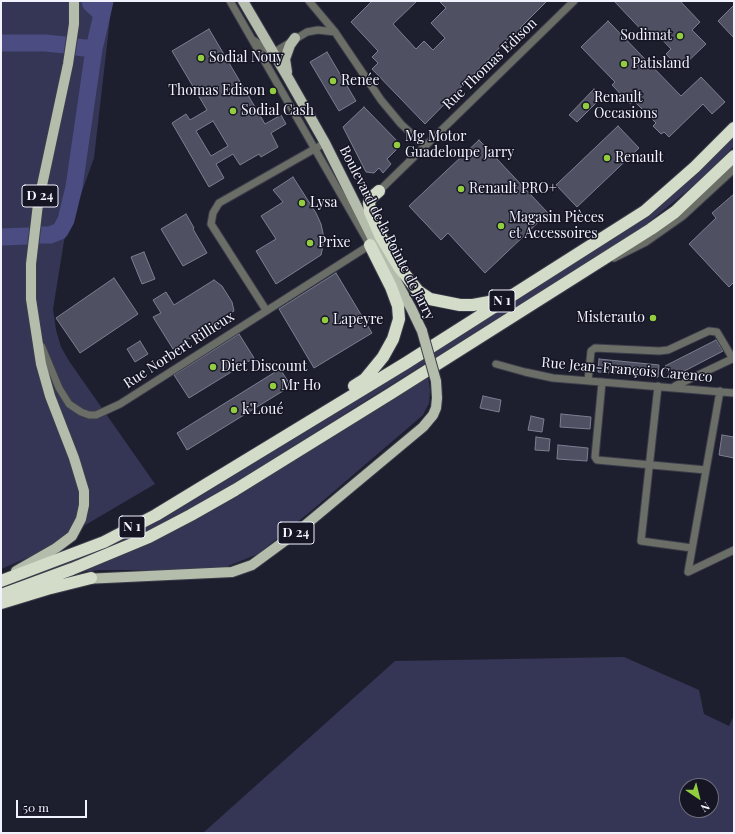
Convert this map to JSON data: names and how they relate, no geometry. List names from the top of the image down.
{
  "streets": {
    "highway": ["N 1"],
    "main road": ["D 24", "Boulevard de la Pointe de Jarry"],
    "street": ["Rue Thomas Edison", "Rue Norbert Rillieux", "Rue Jean-François Carenco"]
  },
  "crossings": [
    ["D 24", "Rue Norbert Rillieux"],
    ["Boulevard de la Pointe de Jarry", "N 1"],
    ["Boulevard de la Pointe de Jarry", "Rue Norbert Rillieux"]
  ],
  "places": [
    "Sodimat",
    "Sodial Nouy",
    "Patisland",
    "Renée",
    "Thomas Edison",
    "Renault Occasions",
    "Sodial Cash",
    "Mg Motor Guadeloupe Jarry",
    "Renault",
    "Renault PRO+",
    "Lysa",
    "Magasin Pièces et Accessoires",
    "Prixe",
    "Misterauto",
    "Lapeyre",
    "Diet Discount",
    "Mr Ho",
    "k'Loué"
  ],
  "scale_bar": "50 m",
  "north": "bottom right"
}
